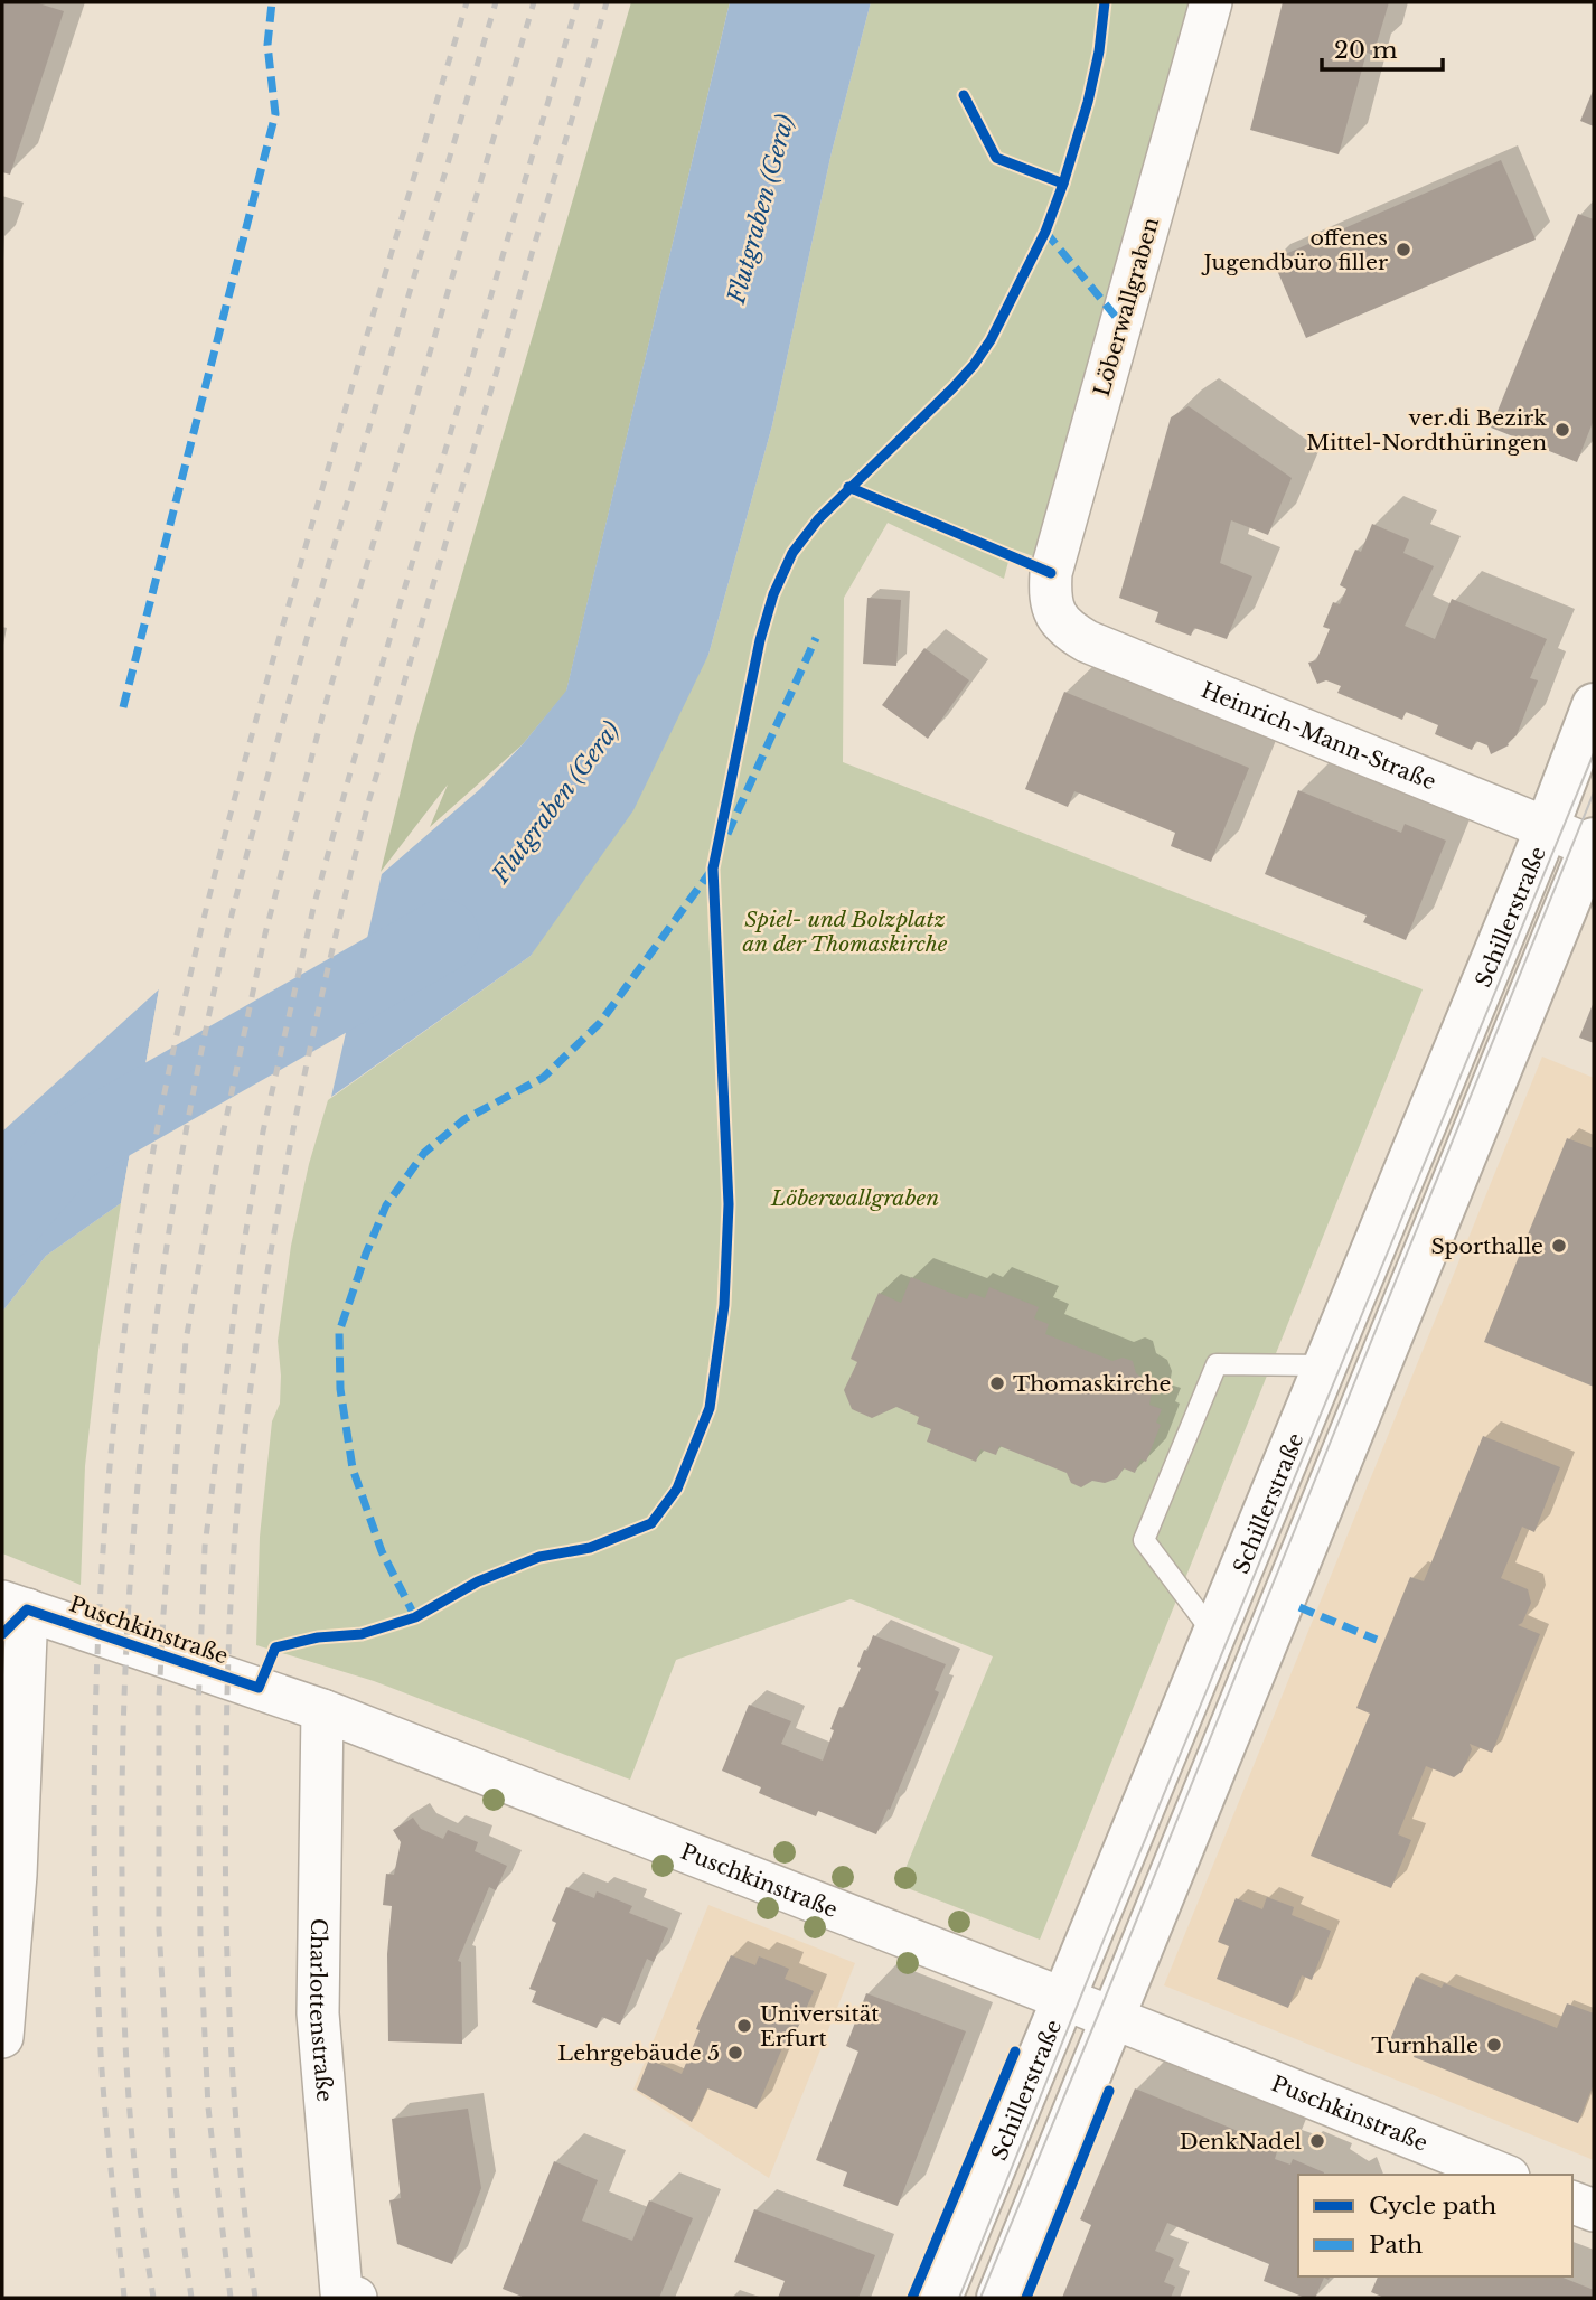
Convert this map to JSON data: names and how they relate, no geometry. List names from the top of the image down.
{
  "streets": {
    "main road": ["Schillerstraße"],
    "street": [
      "Löberwallgraben",
      "Heinrich-Mann-Straße",
      "Puschkinstraße",
      "Charlottenstraße"
    ]
  },
  "crossings": [
    ["Löberwallgraben", "Heinrich-Mann-Straße"],
    ["Heinrich-Mann-Straße", "Schillerstraße"],
    ["Schillerstraße", "Puschkinstraße"],
    ["Puschkinstraße", "Charlottenstraße"]
  ],
  "water": ["Flutgraben (Gera)"],
  "parks": ["Spiel- und Bolzplatz an der Thomaskirche", "Löberwallgraben"],
  "places": [
    "offenes Jugendbüro filler",
    "ver.di Bezirk Mittel-Nordthüringen",
    "Sporthalle",
    "Thomaskirche",
    "Universität Erfurt",
    "Turnhalle",
    "Lehrgebäude 5",
    "DenkNadel"
  ],
  "legend": ["Cycle path", "Path"],
  "scale_bar": "20 m"
}
